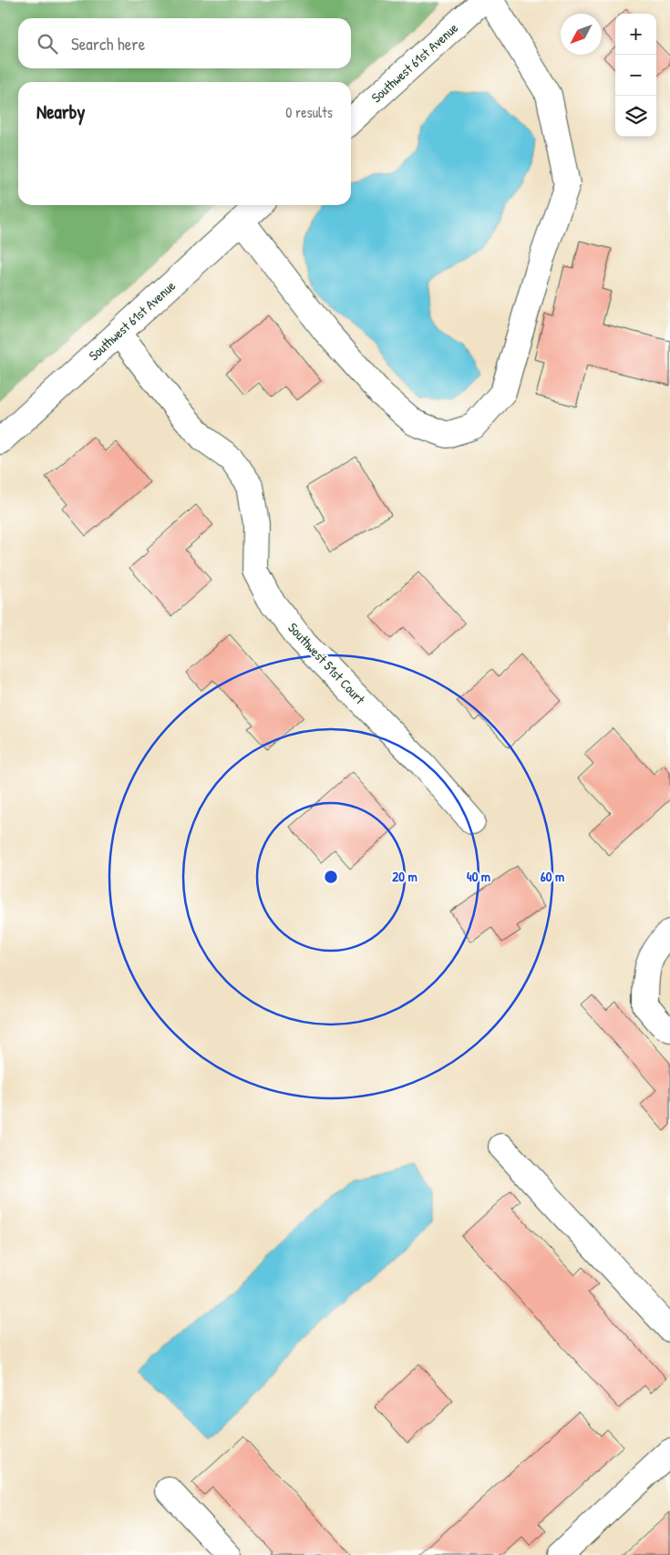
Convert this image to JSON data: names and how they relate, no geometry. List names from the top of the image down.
{
  "streets": {
    "street": ["Southwest 61st Avenue", "Southwest 51st Court"]
  },
  "crossings": [
    ["Southwest 61st Avenue", "Southwest 51st Court"]
  ],
  "north": "bottom left",
  "page": {
    "map_buttons": ["+", "−"],
    "search": "Search here",
    "heading": ["Nearby", "0 results"]
  },
  "rings": ["20 m", "40 m", "60 m"]
}
